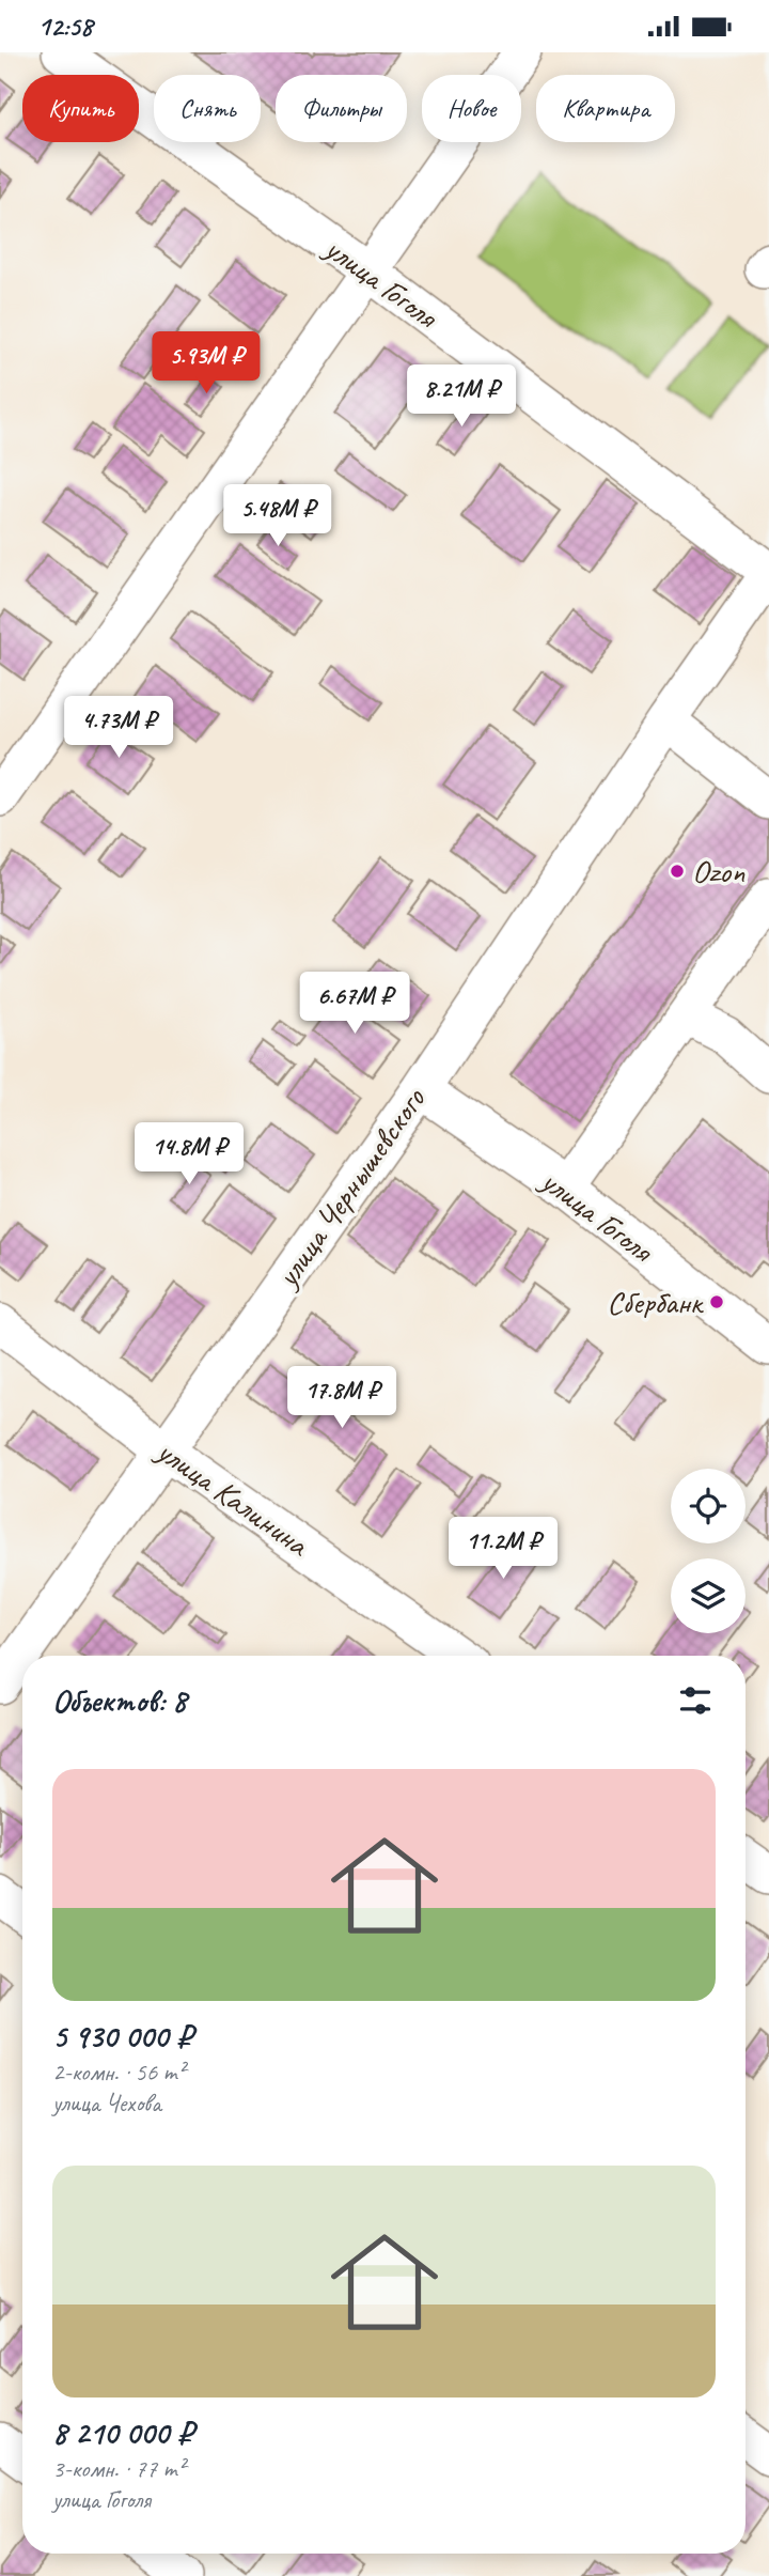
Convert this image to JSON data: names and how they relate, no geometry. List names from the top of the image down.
{
  "streets": {
    "street": ["улица Гоголя", "улица Чернышевского", "улица Калинина"]
  },
  "crossings": [
    ["улица Гоголя", "улица Чернышевского"],
    ["улица Чернышевского", "улица Калинина"]
  ],
  "places": ["Ozon", "Сбербанк"],
  "page": {
    "status": "12:58",
    "chip": [
      "Купить",
      "Снять",
      "Фильтры",
      "Новое",
      "Квартира"
    ],
    "price": [
      "5.93M ₽",
      "8.21M ₽",
      "5.48M ₽",
      "4.73M ₽",
      "6.67M ₽",
      "14.8M ₽",
      "17.8M ₽",
      "11.2M ₽"
    ],
    "heading": "Объектов: 8",
    "list": [
      {
        "name": "5 930 000 ₽",
        "note": "2-комн. · 56 m² · улица Чехова"
      },
      {
        "name": "8 210 000 ₽",
        "note": "3-комн. · 77 m² · улица Гоголя"
      }
    ]
  }
}
